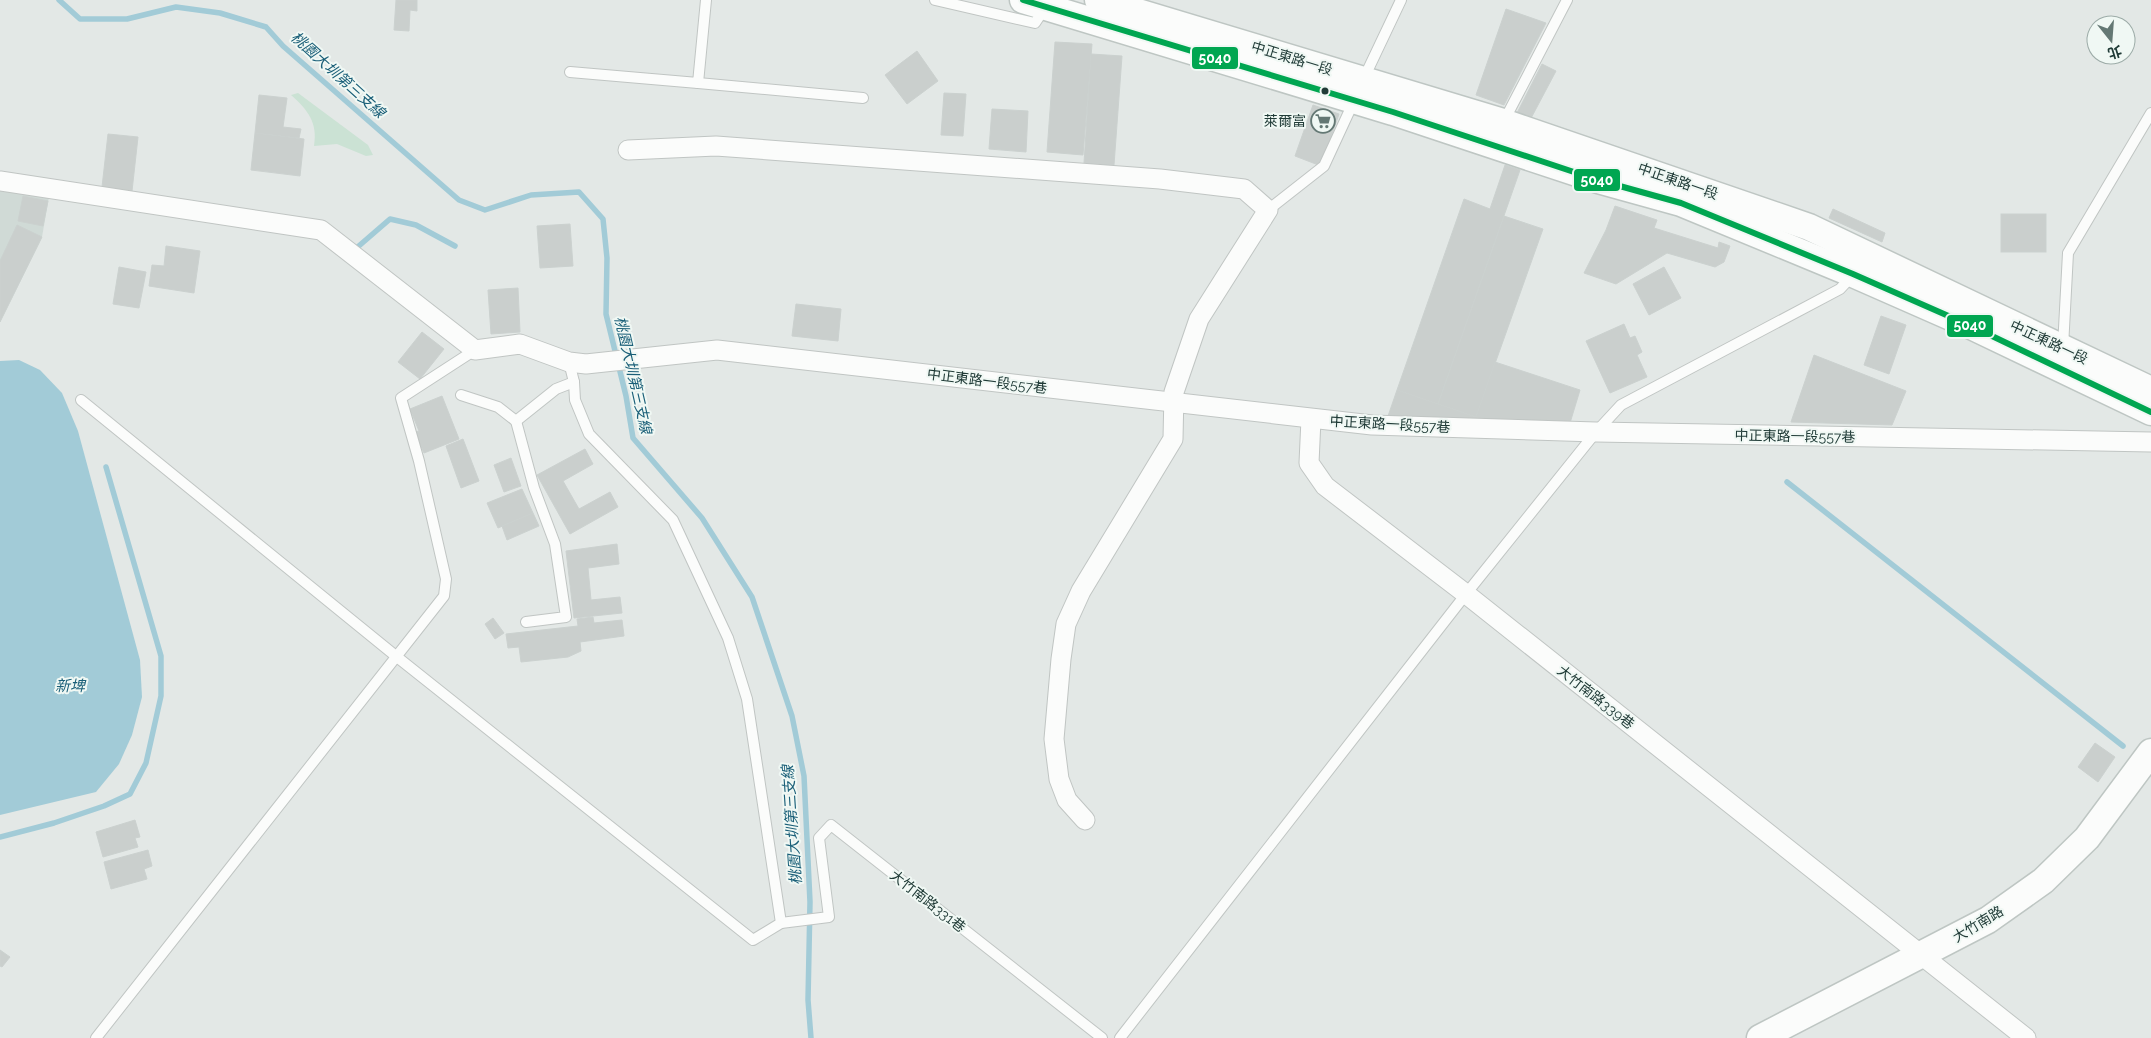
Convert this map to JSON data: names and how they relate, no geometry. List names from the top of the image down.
{
  "streets": {
    "main road": ["中正東路一段", "大竹南路"],
    "street": ["中正東路一段557巷", "大竹南路339巷"],
    "lane": ["大竹南路331巷"]
  },
  "crossings": [
    ["中正東路一段557巷", "大竹南路339巷"],
    ["大竹南路339巷", "大竹南路"]
  ],
  "water": ["桃園大圳第三支線", "新埤"],
  "places": {
    "supermarket": ["萊爾富"]
  },
  "lines": ["transit line 5040"],
  "north": "bottom"
}
